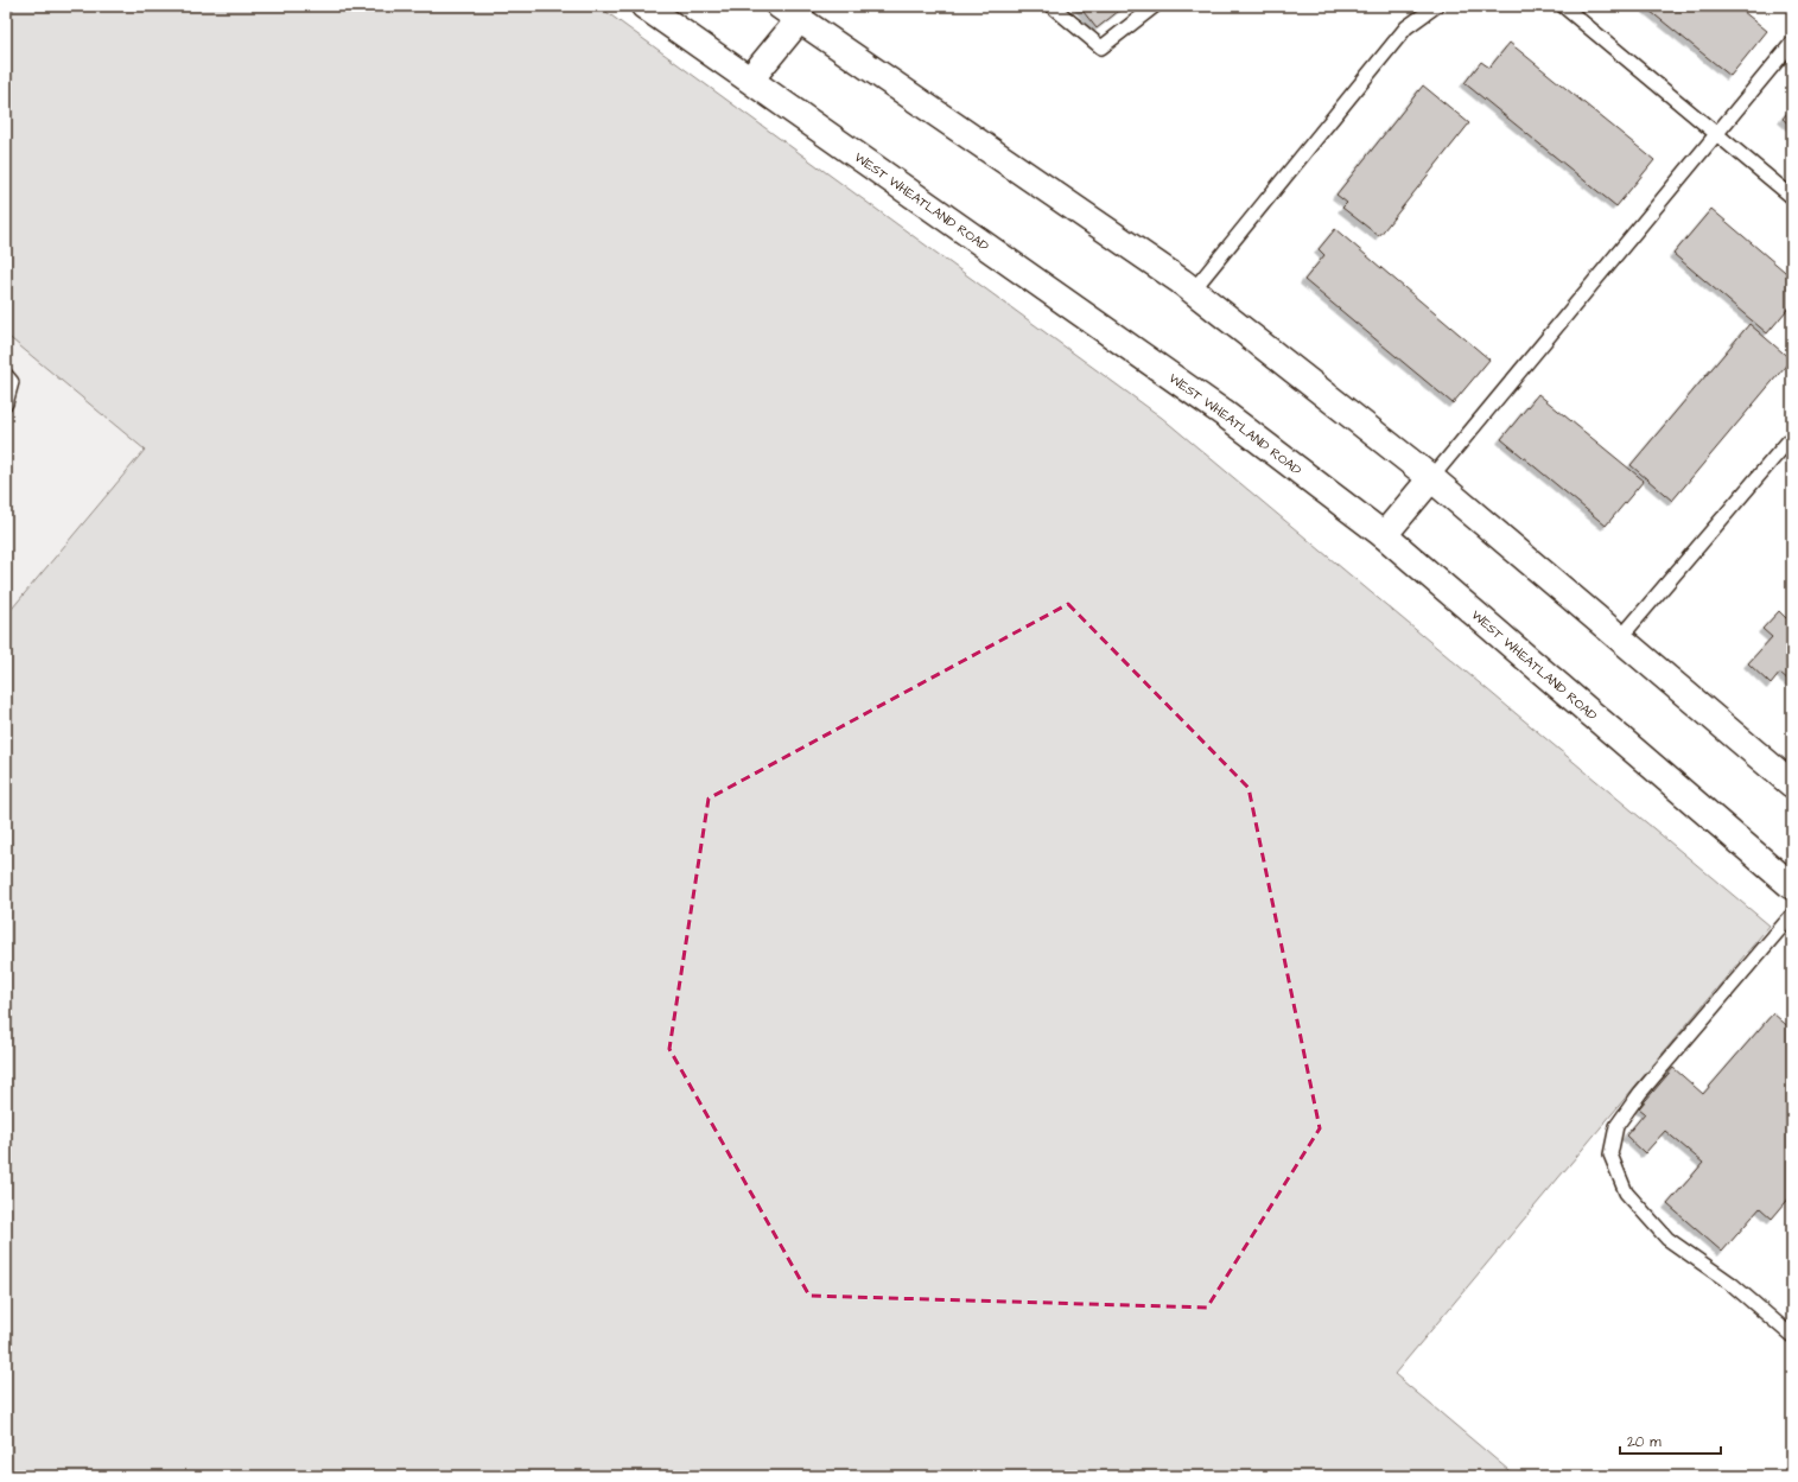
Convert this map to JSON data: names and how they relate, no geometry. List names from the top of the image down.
{
  "streets": {
    "main road": ["WEST WHEATLAND ROAD"]
  },
  "scale_bar": "20 m"
}
